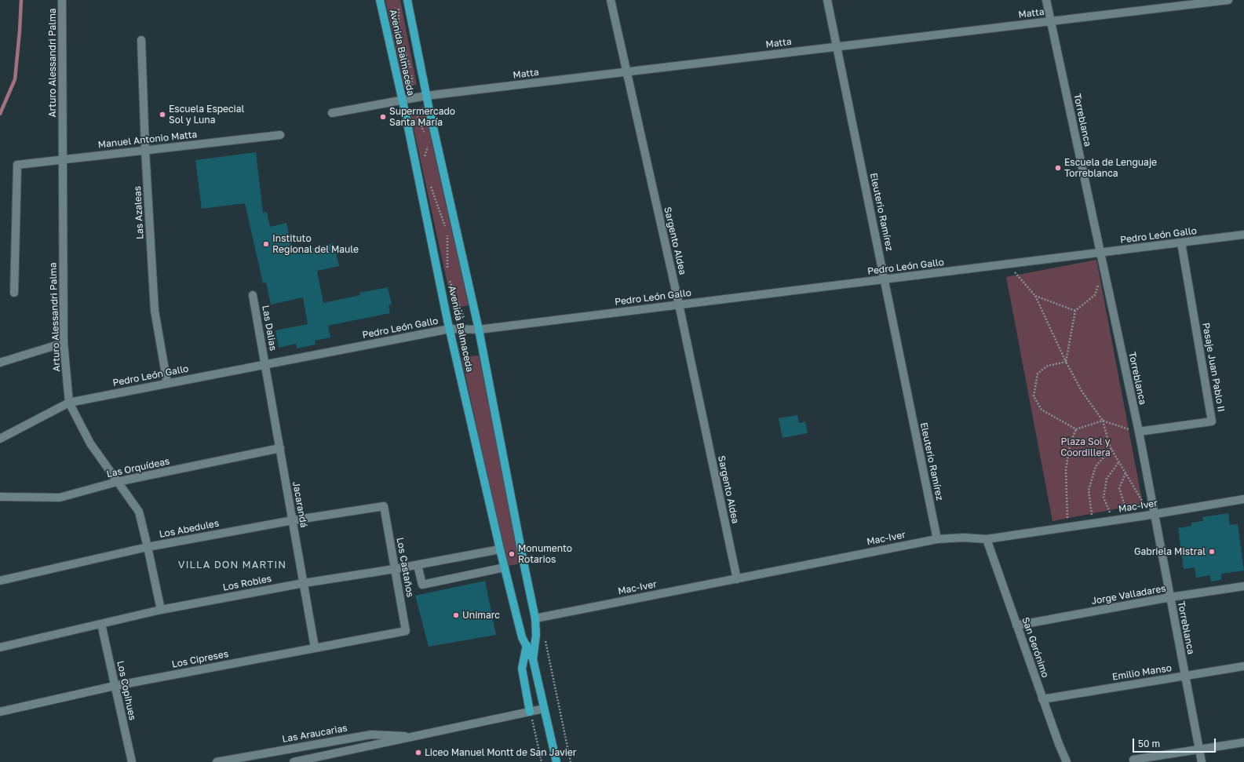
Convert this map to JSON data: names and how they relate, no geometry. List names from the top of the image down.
{
  "streets": {
    "main road": ["Avenida Balmaceda"],
    "street": [
      "Matta",
      "Arturo Alessandri Palma",
      "Torreblanca",
      "Manuel Antonio Matta",
      "Eleuterio Ramírez",
      "Las Azaleas",
      "Pedro León Gallo",
      "Sargento Aldea",
      "Las Dalias",
      "Pasaje Juan Pablo II",
      "Las Orquídeas",
      "Jacarandá",
      "Mac-Iver",
      "Los Abedules",
      "Los Castaños",
      "Los Robles",
      "Jorge Valladares",
      "San Gerónimo",
      "Los Cipreses",
      "Emilio Manso",
      "Los Copihues",
      "Las Araucarias"
    ]
  },
  "crossings": [
    ["Matta", "Avenida Balmaceda"],
    ["Matta", "Torreblanca"],
    ["Matta", "Eleuterio Ramírez"],
    ["Matta", "Sargento Aldea"],
    ["Avenida Balmaceda", "Pedro León Gallo"],
    ["Avenida Balmaceda", "Mac-Iver"],
    ["Avenida Balmaceda", "Los Robles"],
    ["Avenida Balmaceda", "Las Araucarias"],
    ["Arturo Alessandri Palma", "Manuel Antonio Matta"],
    ["Arturo Alessandri Palma", "Pedro León Gallo"],
    ["Arturo Alessandri Palma", "Las Orquídeas"],
    ["Arturo Alessandri Palma", "Los Abedules"],
    ["Arturo Alessandri Palma", "Los Robles"],
    ["Torreblanca", "Pedro León Gallo"],
    ["Torreblanca", "Pasaje Juan Pablo II"],
    ["Torreblanca", "Mac-Iver"],
    ["Torreblanca", "Jorge Valladares"],
    ["Torreblanca", "Emilio Manso"],
    ["Manuel Antonio Matta", "Las Azaleas"],
    ["Eleuterio Ramírez", "Pedro León Gallo"],
    ["Eleuterio Ramírez", "Mac-Iver"],
    ["Las Azaleas", "Pedro León Gallo"],
    ["Pedro León Gallo", "Sargento Aldea"],
    ["Pedro León Gallo", "Las Dalias"],
    ["Pedro León Gallo", "Pasaje Juan Pablo II"],
    ["Pedro León Gallo", "Jacarandá"],
    ["Sargento Aldea", "Mac-Iver"],
    ["Las Dalias", "Jacarandá"],
    ["Las Orquídeas", "Jacarandá"],
    ["Jacarandá", "Los Abedules"],
    ["Jacarandá", "Los Robles"],
    ["Jacarandá", "Los Cipreses"],
    ["Mac-Iver", "San Gerónimo"],
    ["Los Abedules", "Los Castaños"],
    ["Los Castaños", "Los Robles"],
    ["Los Castaños", "Los Cipreses"],
    ["Los Robles", "Los Copihues"],
    ["Jorge Valladares", "San Gerónimo"],
    ["San Gerónimo", "Emilio Manso"],
    ["Los Cipreses", "Los Copihues"]
  ],
  "districts": ["VILLA DON MARTIN"],
  "parks": ["Plaza Sol y Coordillera"],
  "places": [
    "Escuela Especial Sol y Luna",
    "Supermercado Santa María",
    "Escuela de Lenguaje Torreblanca",
    "Instituto Regional del Maule",
    "Gabriela Mistral",
    "Monumento Rotarios",
    "Unimarc",
    "Liceo Manuel Montt de San Javier"
  ],
  "scale_bar": "50 m"
}
